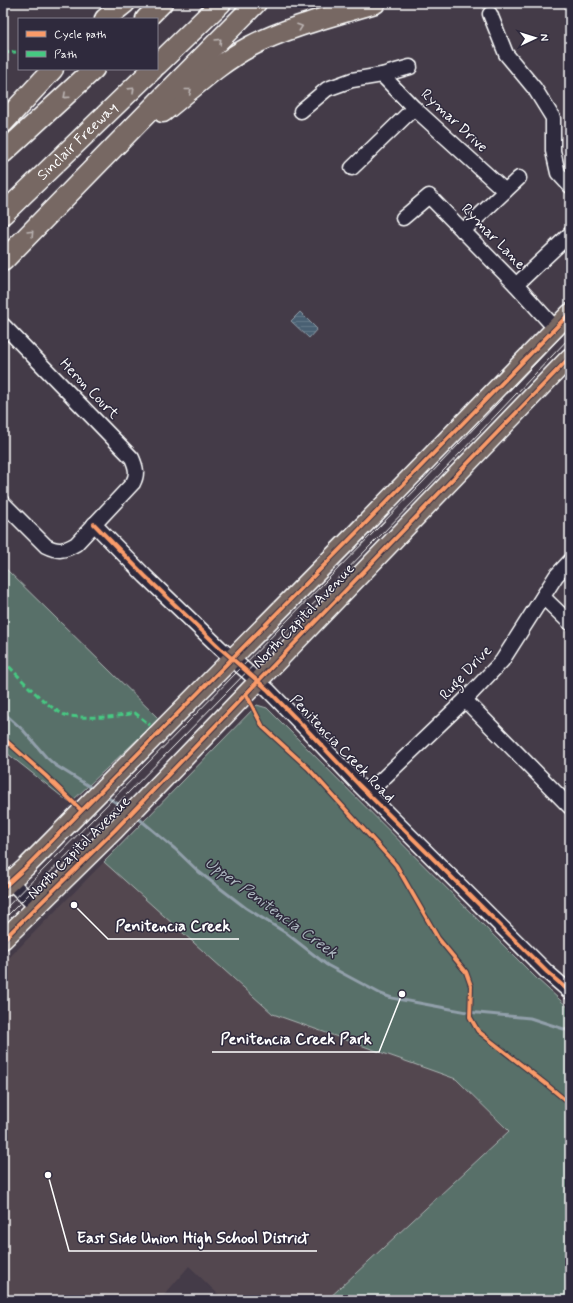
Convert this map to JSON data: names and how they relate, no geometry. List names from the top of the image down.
{
  "streets": {
    "highway": ["Sinclair Freeway"],
    "main road": ["North Capitol Avenue"],
    "street": [
      "Rymar Drive",
      "Rymar Lane",
      "Heron Court",
      "Ruge Drive",
      "Penitencia Creek Road"
    ]
  },
  "crossings": [
    ["Rymar Lane", "North Capitol Avenue"],
    ["Heron Court", "Penitencia Creek Road"],
    ["North Capitol Avenue", "Penitencia Creek Road"],
    ["Ruge Drive", "Penitencia Creek Road"]
  ],
  "water": ["Upper Penitencia Creek"],
  "places": ["Penitencia Creek", "Penitencia Creek Park", "East Side Union High School District"],
  "legend": ["Cycle path", "Path"],
  "north": "right"
}
